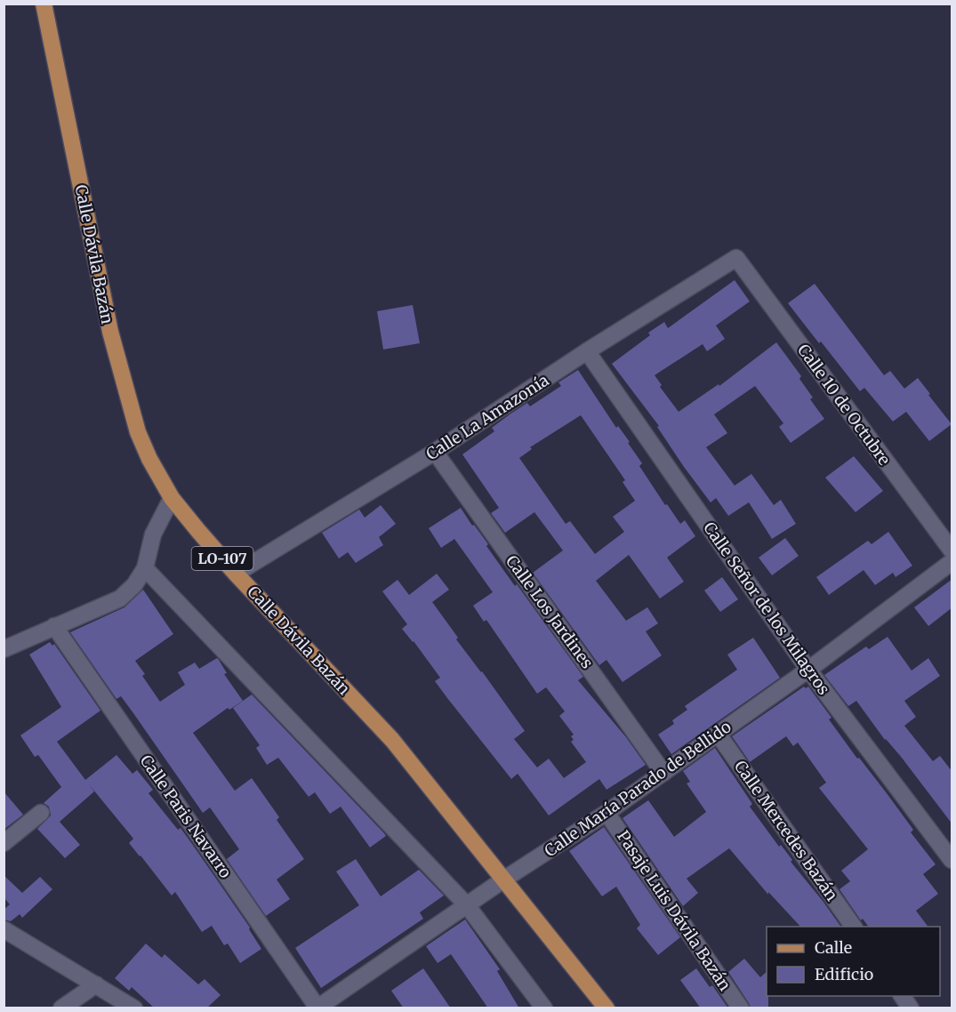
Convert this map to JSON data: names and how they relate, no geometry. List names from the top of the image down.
{
  "streets": {
    "main road": ["Calle Dávila Bazán", "LO-107"],
    "street": [
      "Calle 10 de Octubre",
      "Calle La Amazonía",
      "Calle Señor de los Milagros",
      "Calle Los Jardines",
      "Calle María Parado de Bellido",
      "Calle Paris Navarro",
      "Calle Mercedes Bazán",
      "Pasaje Luis Dávila Bazán"
    ]
  },
  "crossings": [
    ["Calle Dávila Bazán", "Calle La Amazonía"],
    ["Calle Dávila Bazán", "Calle María Parado de Bellido"],
    ["Calle 10 de Octubre", "Calle La Amazonía"],
    ["Calle La Amazonía", "Calle Señor de los Milagros"],
    ["Calle La Amazonía", "Calle Los Jardines"],
    ["Calle Señor de los Milagros", "Calle María Parado de Bellido"],
    ["Calle Los Jardines", "Calle María Parado de Bellido"],
    ["Calle María Parado de Bellido", "Calle Paris Navarro"],
    ["Calle María Parado de Bellido", "Calle Mercedes Bazán"],
    ["Calle María Parado de Bellido", "Pasaje Luis Dávila Bazán"]
  ],
  "legend": ["Calle", "Edificio"]
}
